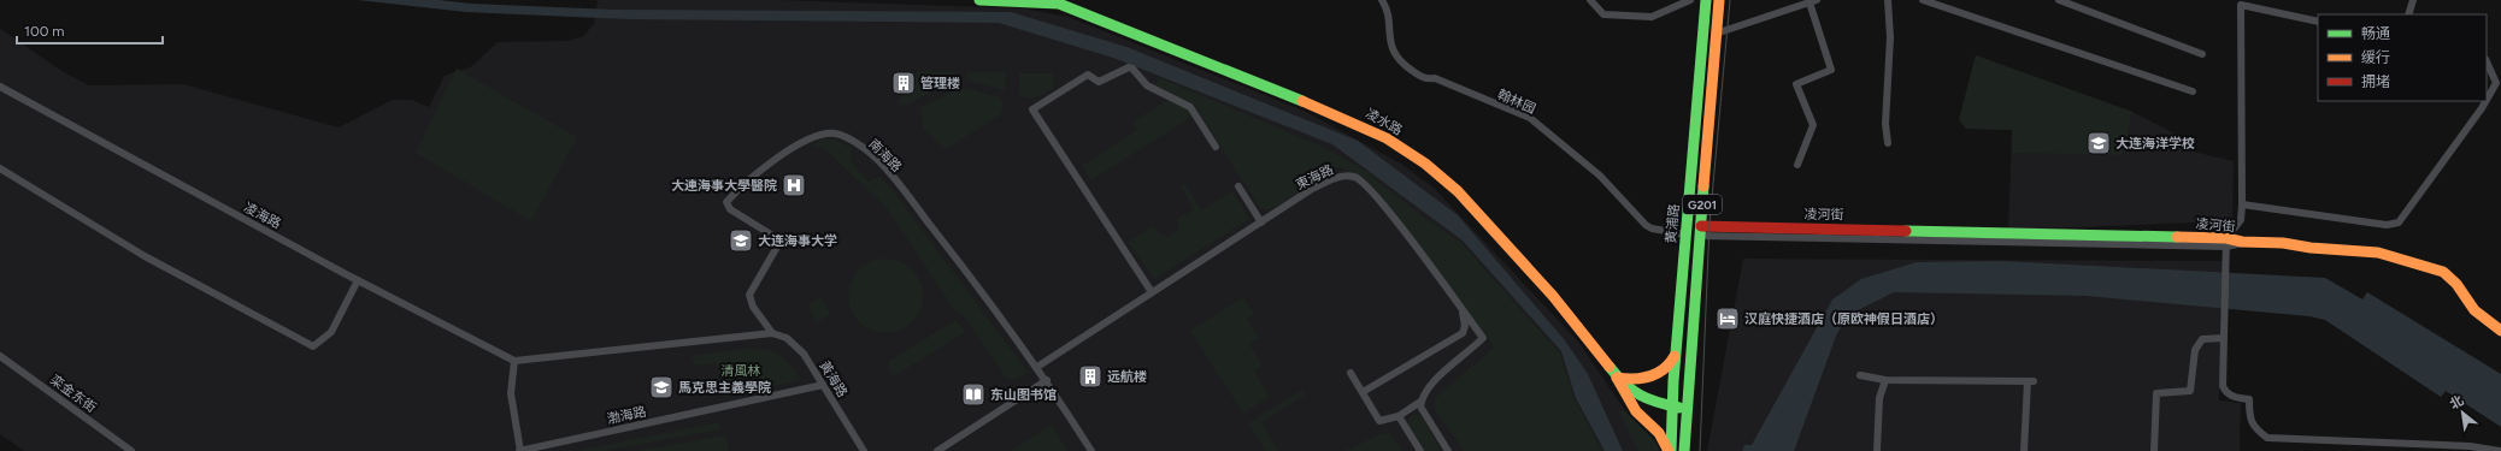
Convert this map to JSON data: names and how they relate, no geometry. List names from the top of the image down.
{
  "streets": {
    "main road": [
      "凌水路",
      "G201",
      "凌河街",
      "黄浦路"
    ],
    "street": [
      "翰林园",
      "南海路",
      "東海路",
      "凌海路",
      "黃海路",
      "栾金东街",
      "渤海路"
    ]
  },
  "crossings": [
    ["翰林园", "黄浦路"],
    ["凌水路", "G201"],
    ["凌水路", "黄浦路"],
    ["南海路", "東海路"],
    ["南海路", "黃海路"],
    ["G201", "凌河街"],
    ["黃海路", "渤海路"]
  ],
  "parks": ["清風林"],
  "places": {
    "building": ["管理楼", "远航楼"],
    "school or university": ["大连海洋学校", "大连海事大学", "馬克思主義學院"],
    "hospital": ["大連海事大學醫院"],
    "hotel": ["汉庭快捷酒店（原欧神假日酒店）"],
    "library": ["东山图书馆"]
  },
  "legend": ["畅通", "缓行", "拥堵"],
  "scale_bar": "100 m",
  "north": "top left"
}
